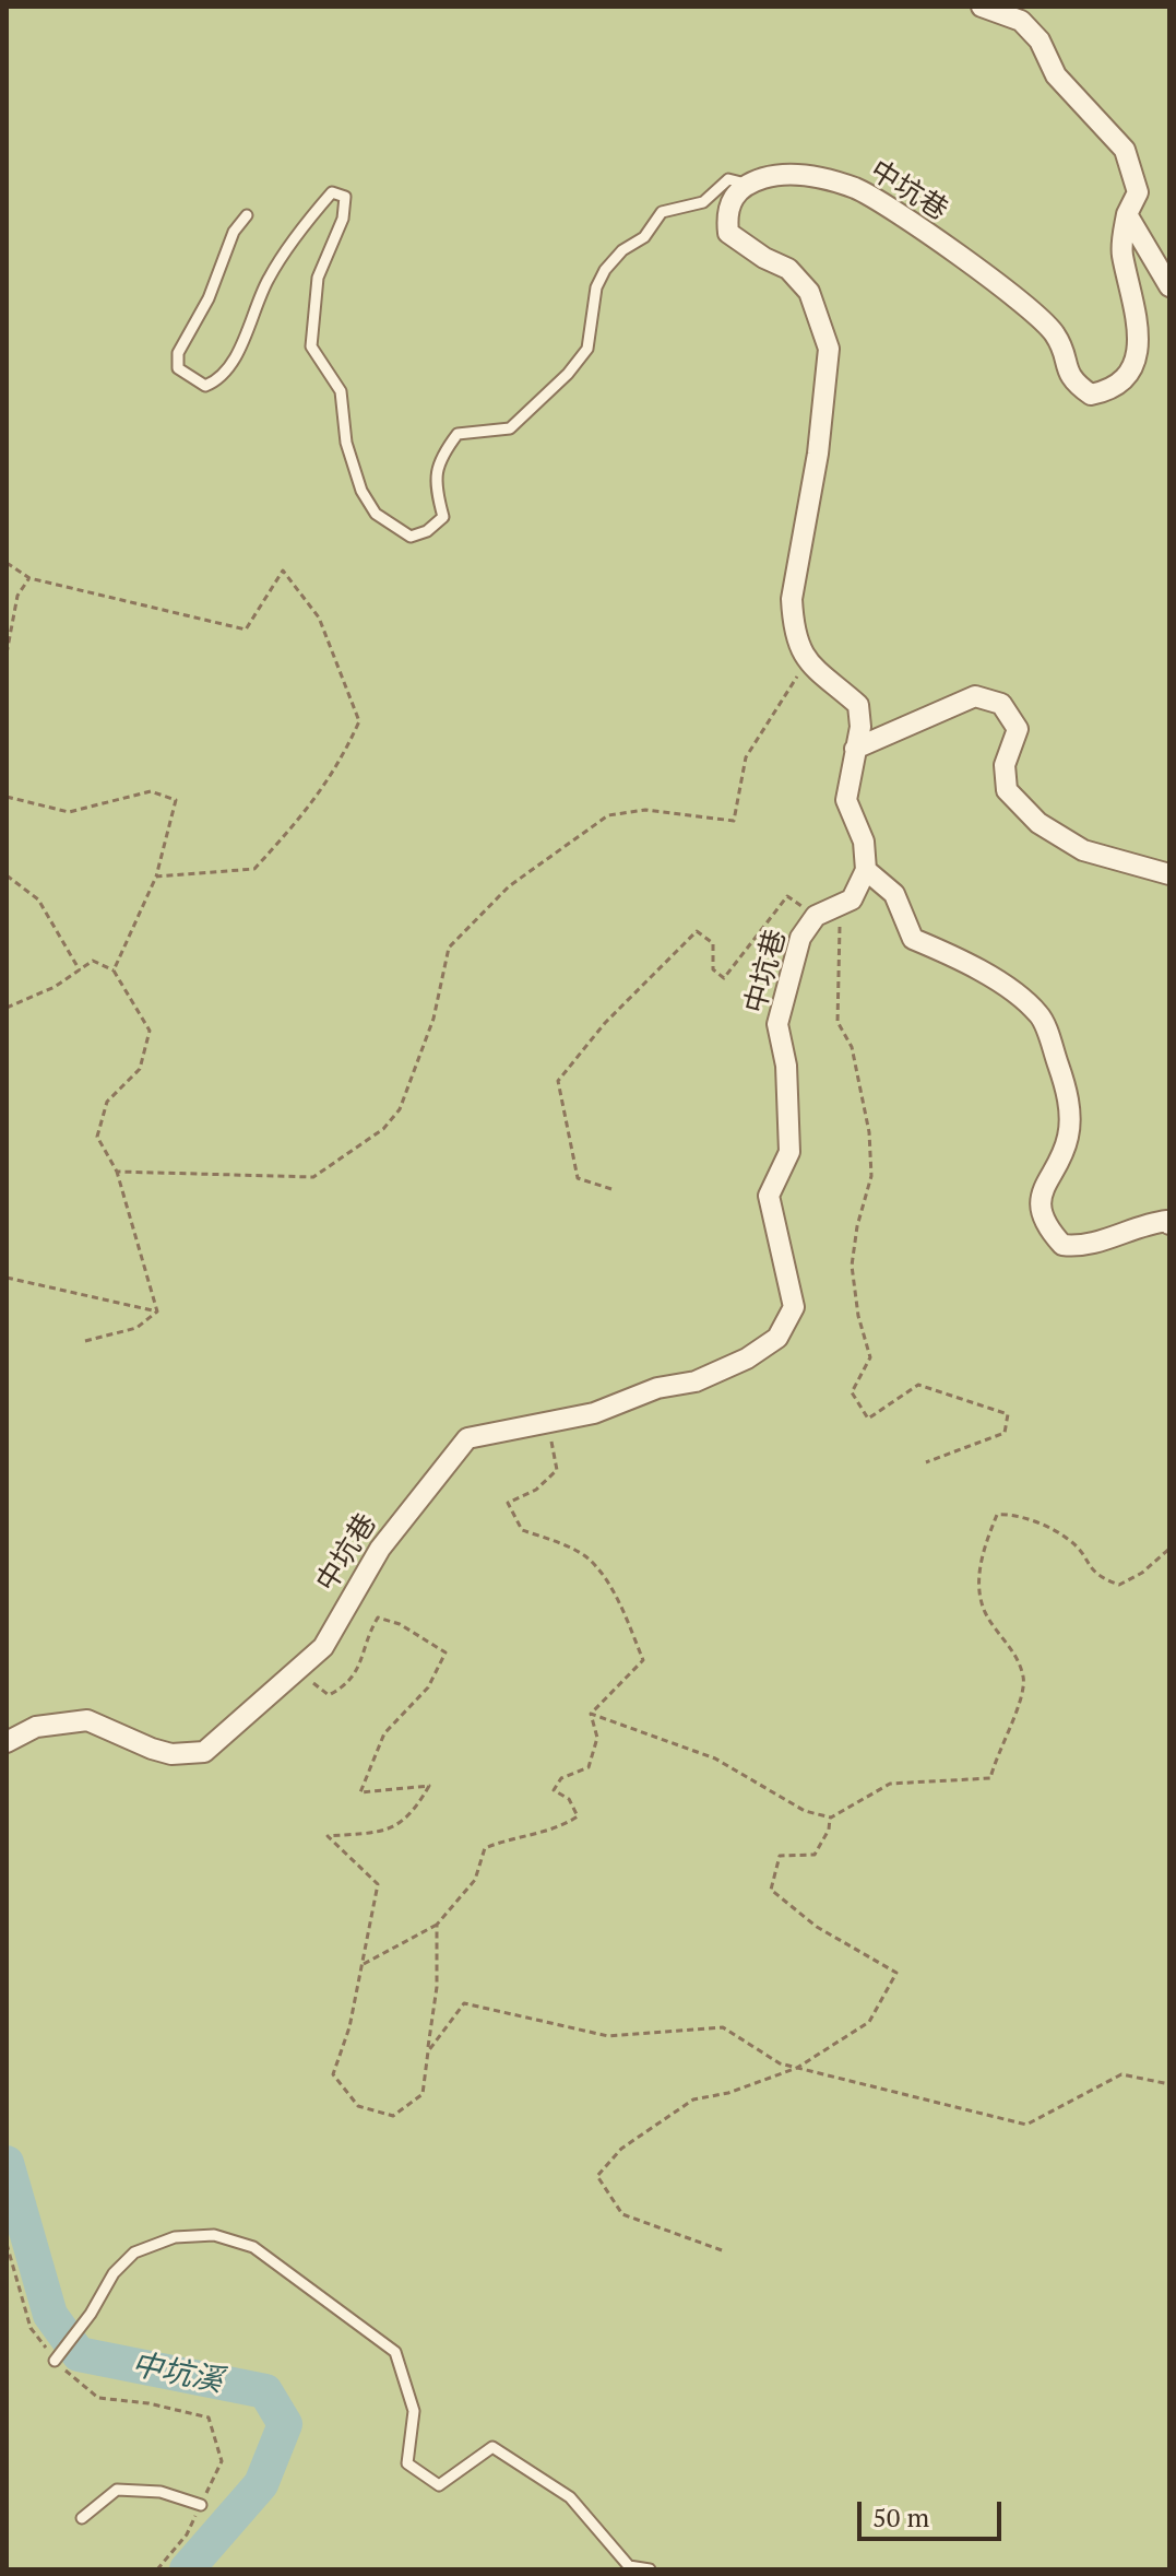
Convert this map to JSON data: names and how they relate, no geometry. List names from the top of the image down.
{
  "streets": {
    "street": ["中坑巷"]
  },
  "water": ["中坑溪"],
  "scale_bar": "50 m"
}
